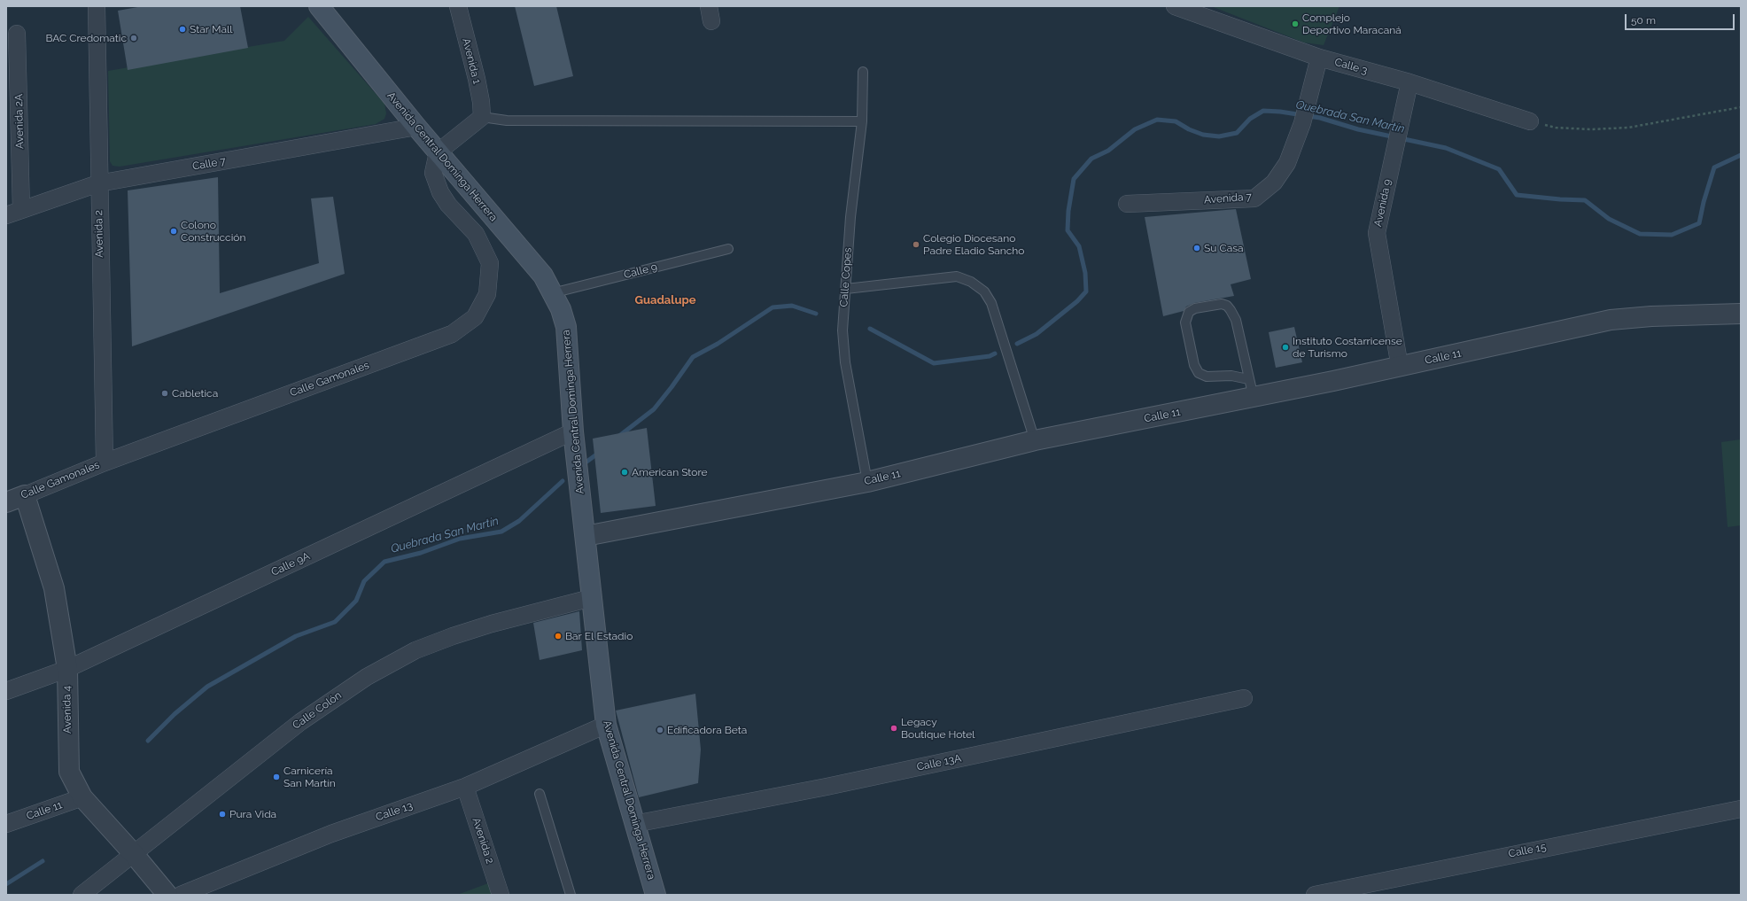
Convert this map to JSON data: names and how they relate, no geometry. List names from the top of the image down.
{
  "streets": {
    "main road": ["Avenida Central Dominga Herrera"],
    "street": [
      "Avenida 1",
      "Calle 3",
      "Avenida 2A",
      "Calle 7",
      "Avenida 7",
      "Avenida 9",
      "Avenida 2",
      "Calle 11",
      "Calle Gamonales",
      "Calle 9A",
      "Avenida 4",
      "Calle Colón",
      "Calle 13A",
      "Calle 13",
      "Calle 15"
    ],
    "lane": ["Calle 9", "Calle Copes"]
  },
  "crossings": [
    ["Calle 3", "Avenida 7"],
    ["Calle 3", "Avenida 9"],
    ["Avenida 2A", "Calle 7"],
    ["Avenida Central Dominga Herrera", "Calle 7"],
    ["Avenida Central Dominga Herrera", "Calle 9"],
    ["Avenida Central Dominga Herrera", "Calle 11"],
    ["Avenida Central Dominga Herrera", "Calle Gamonales"],
    ["Avenida Central Dominga Herrera", "Calle 9A"],
    ["Avenida Central Dominga Herrera", "Calle Colón"],
    ["Avenida Central Dominga Herrera", "Calle 13A"],
    ["Avenida Central Dominga Herrera", "Calle 13"],
    ["Calle 7", "Avenida 2"],
    ["Avenida 9", "Calle 11"],
    ["Avenida 2", "Calle Gamonales"],
    ["Avenida 2", "Calle 13"],
    ["Calle Copes", "Calle 11"],
    ["Calle 11", "Avenida 4"],
    ["Calle Gamonales", "Avenida 4"],
    ["Calle 9A", "Avenida 4"],
    ["Avenida 4", "Calle Colón"]
  ],
  "districts": ["Guadalupe"],
  "water": ["Quebrada San Martín"],
  "places": [
    "Complejo Deportivo Maracaná",
    "Star Mall",
    "BAC Credomatic",
    "Colono Construcción",
    "Colegio Diocesano Padre Eladio Sancho",
    "Su Casa",
    "Instituto Costarricense de Turismo",
    "Cabletica",
    "American Store",
    "Bar El Estadio",
    "Legacy Boutique Hotel",
    "Edificadora Beta",
    "Carnicería San Martín",
    "Pura Vida"
  ],
  "scale_bar": "50 m"
}
